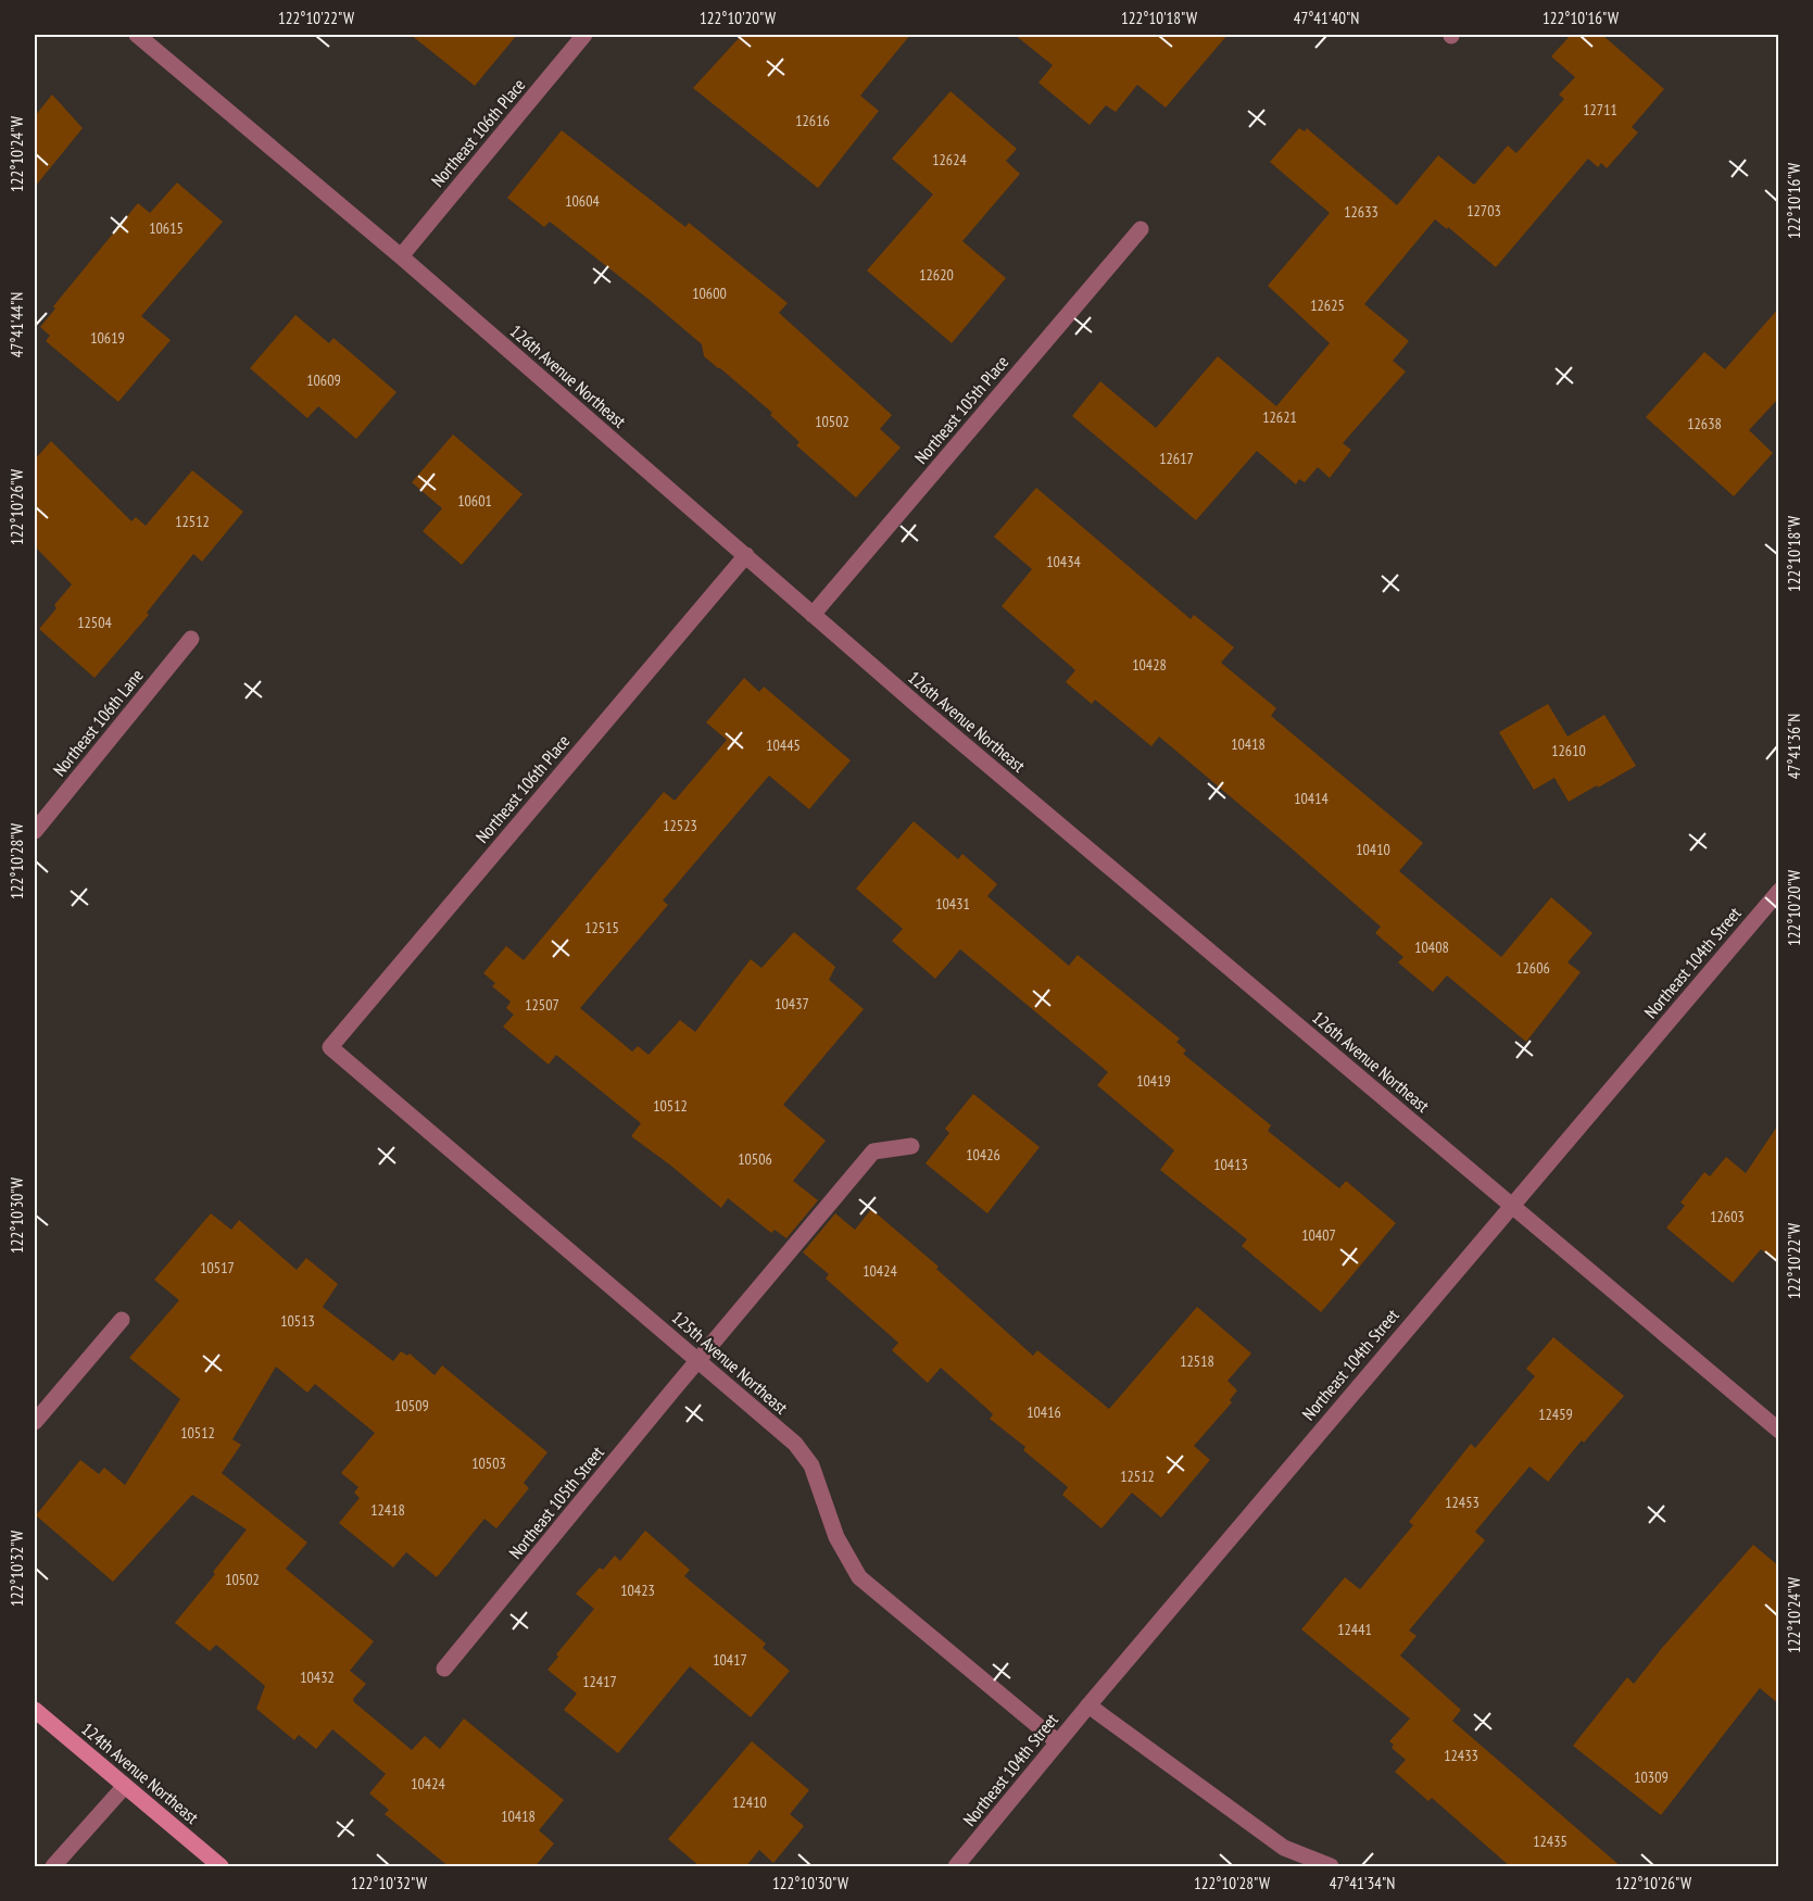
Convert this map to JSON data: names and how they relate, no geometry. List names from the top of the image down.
{
  "streets": {
    "main road": ["124th Avenue Northeast"],
    "street": [
      "Northeast 106th Place",
      "126th Avenue Northeast",
      "Northeast 105th Place",
      "Northeast 106th Lane",
      "Northeast 104th Street",
      "125th Avenue Northeast",
      "Northeast 105th Street"
    ]
  },
  "crossings": [
    ["Northeast 106th Place", "126th Avenue Northeast"],
    ["Northeast 106th Place", "125th Avenue Northeast"],
    ["126th Avenue Northeast", "Northeast 105th Place"],
    ["126th Avenue Northeast", "Northeast 104th Street"],
    ["Northeast 104th Street", "125th Avenue Northeast"],
    ["125th Avenue Northeast", "Northeast 105th Street"]
  ],
  "house_numbers": [
    "12711",
    "12616",
    "12624",
    "10604",
    "12703",
    "12633",
    "10615",
    "12620",
    "10600",
    "12625",
    "10619",
    "10609",
    "12621",
    "10502",
    "12638",
    "12617",
    "10601",
    "12512",
    "10434",
    "12504",
    "10428",
    "10418",
    "10445",
    "12610",
    "10414",
    "12523",
    "10410",
    "10431",
    "12515",
    "10408",
    "12606",
    "10437",
    "12507",
    "10419",
    "10512",
    "10426",
    "10506",
    "10413",
    "12603",
    "10407",
    "10517",
    "10424",
    "10513",
    "12518",
    "10509",
    "10416",
    "12459",
    "10512",
    "10503",
    "12512",
    "12453",
    "12418",
    "10502",
    "10423",
    "12441",
    "10417",
    "10432",
    "12417",
    "12433",
    "10309",
    "10424",
    "12410",
    "10418",
    "12435"
  ],
  "coordinates": [
    "122°10'22\"W",
    "122°10'20\"W",
    "122°10'18\"W",
    "47°41'40\"N",
    "122°10'16\"W",
    "122°10'24\"W",
    "47°41'44\"N",
    "122°10'26\"W",
    "47°41'36\"N",
    "122°10'28\"W",
    "122°10'30\"W",
    "122°10'32\"W",
    "47°41'34\"N"
  ]
}
